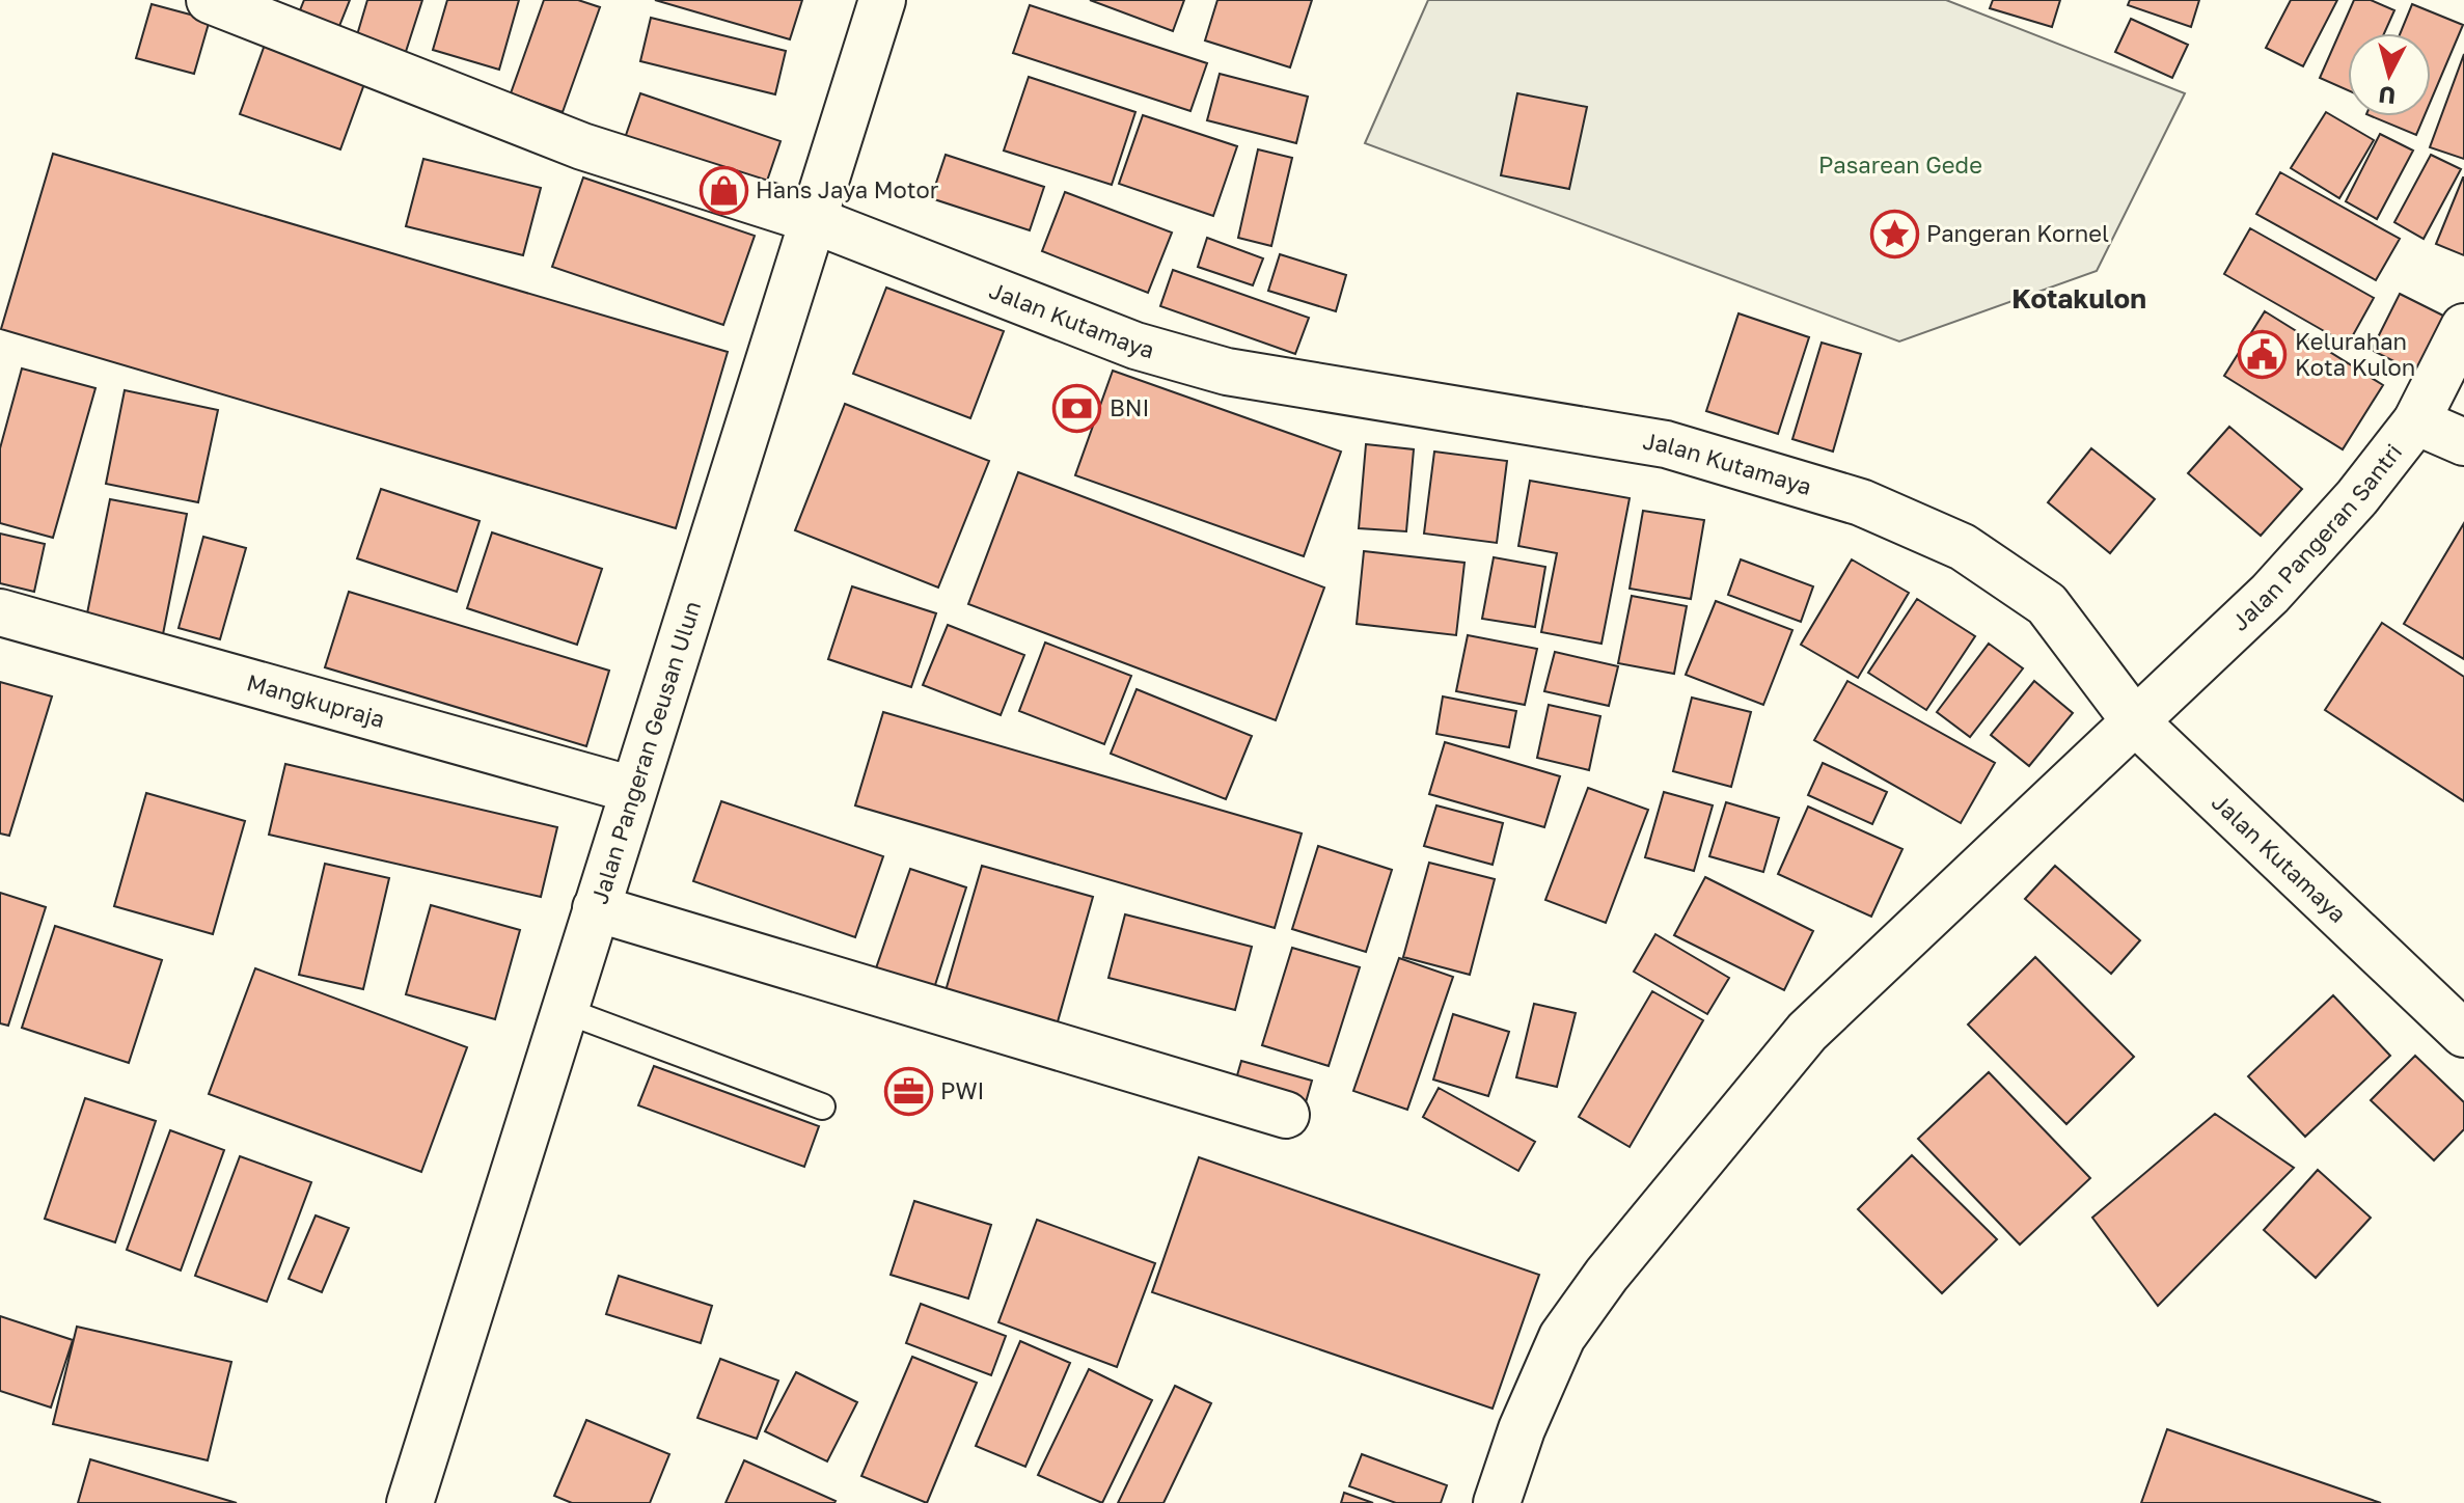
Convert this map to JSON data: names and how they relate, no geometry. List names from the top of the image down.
{
  "streets": {
    "street": [
      "Jalan Kutamaya",
      "Jalan Pangeran Santri",
      "Mangkupraja",
      "Jalan Pangeran Geusan Ulun"
    ]
  },
  "crossings": [
    ["Jalan Kutamaya", "Jalan Pangeran Santri"],
    ["Jalan Kutamaya", "Jalan Pangeran Geusan Ulun"],
    ["Mangkupraja", "Jalan Pangeran Geusan Ulun"]
  ],
  "districts": ["Kotakulon"],
  "parks": ["Pasarean Gede"],
  "places": {
    "shop": ["Hans Jaya Motor"],
    "place": ["Pangeran Kornel"],
    "public building": ["Kelurahan Kota Kulon"],
    "bank": ["BNI"],
    "office": ["PWI"]
  },
  "north": "bottom"
}
